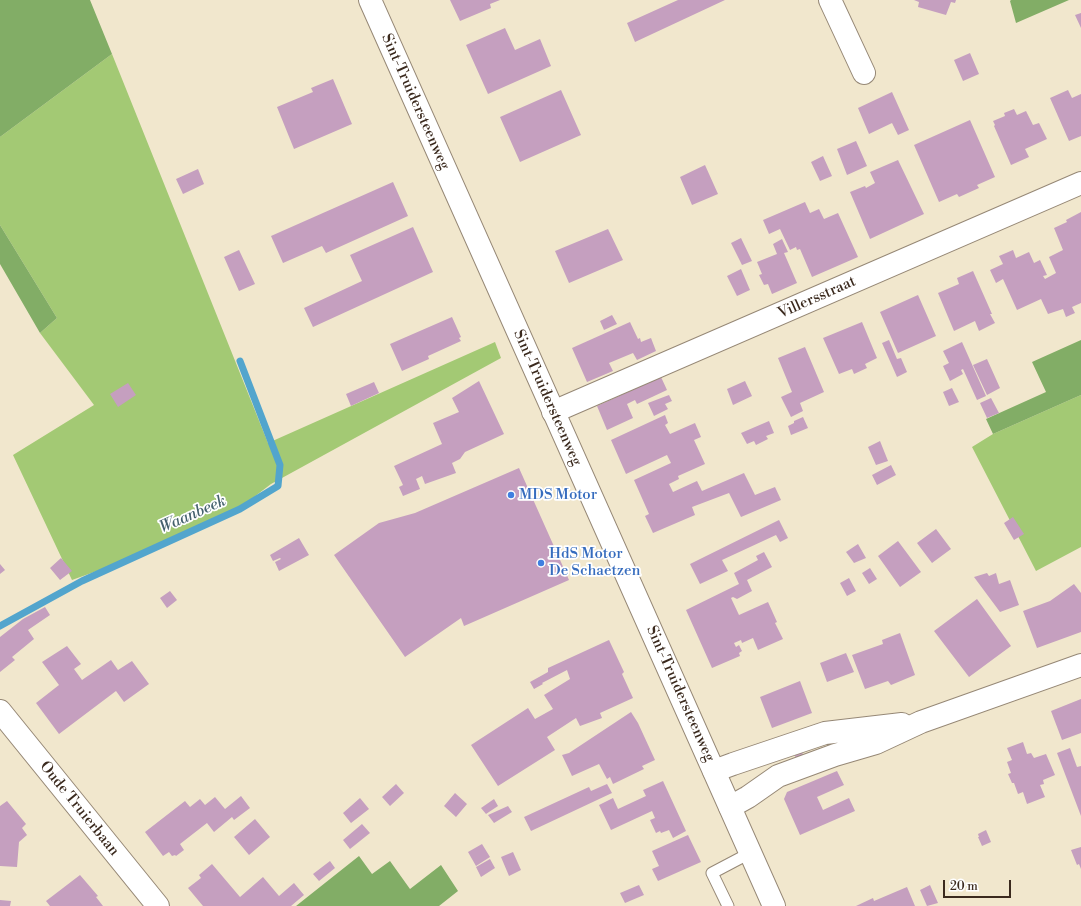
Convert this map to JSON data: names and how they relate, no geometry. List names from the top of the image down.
{
  "streets": {
    "street": ["Sint-Truidersteenweg", "Villersstraat", "Oude Truierbaan"]
  },
  "crossings": [
    ["Sint-Truidersteenweg", "Villersstraat"]
  ],
  "water": ["Waanbeek"],
  "places": ["MDS Motor", "HdS Motor De Schaetzen"],
  "scale_bar": "20 m"
}
